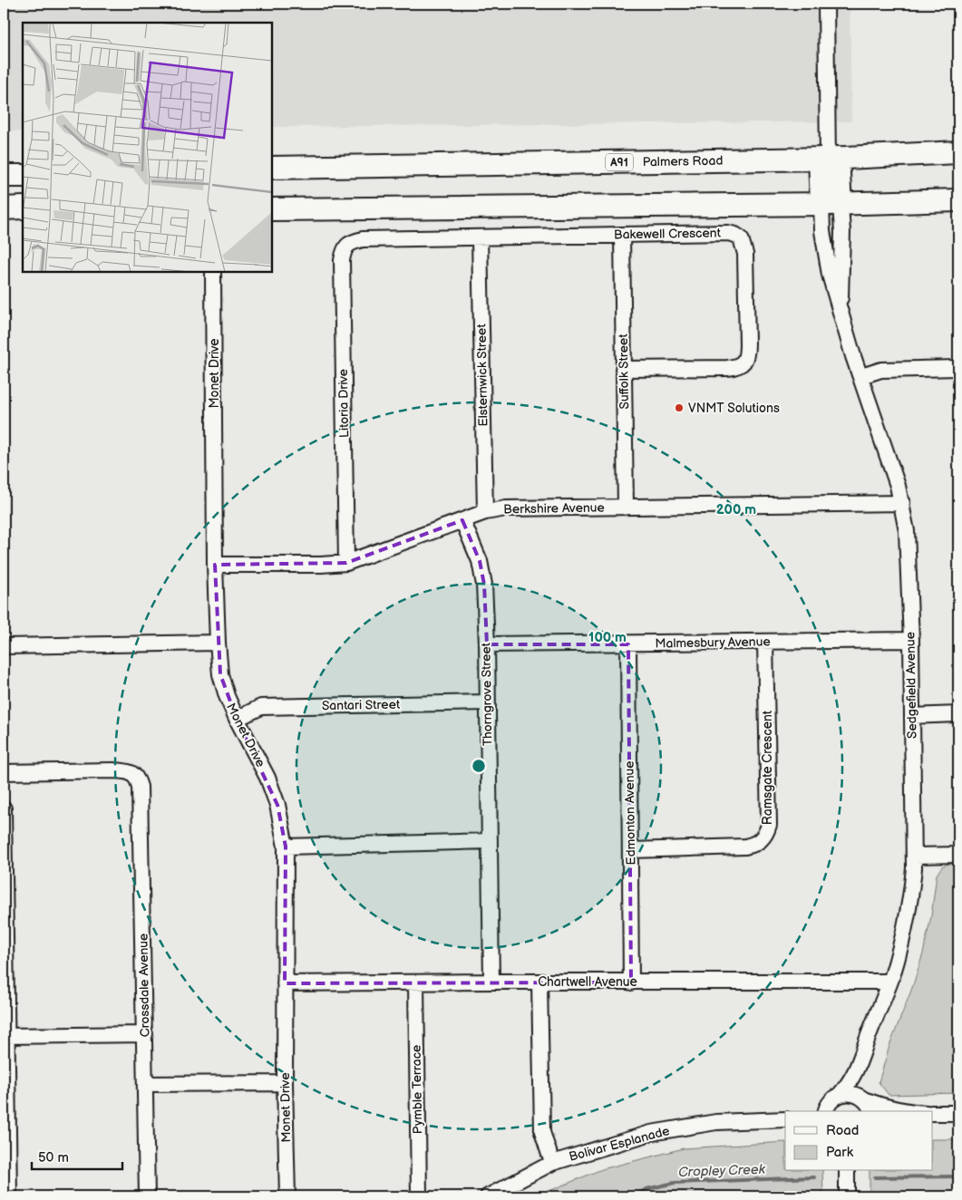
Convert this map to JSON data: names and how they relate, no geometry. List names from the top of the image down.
{
  "streets": {
    "highway": ["Palmers Road", "A91"],
    "street": [
      "Bakewell Crescent",
      "Suffolk Street",
      "Monet Drive",
      "Elsternwick Street",
      "Litoria Drive",
      "Berkshire Avenue",
      "Malmesbury Avenue",
      "Sedgefield Avenue",
      "Thorngrove Street",
      "Santari Street",
      "Ramsgate Crescent",
      "Edmonton Avenue",
      "Chartwell Avenue",
      "Crossdale Avenue",
      "Pymble Terrace",
      "Bolivar Esplanade"
    ]
  },
  "crossings": [
    ["Bakewell Crescent", "Suffolk Street"],
    ["Bakewell Crescent", "Elsternwick Street"],
    ["Bakewell Crescent", "Litoria Drive"],
    ["Suffolk Street", "Berkshire Avenue"],
    ["Monet Drive", "Berkshire Avenue"],
    ["Monet Drive", "Santari Street"],
    ["Monet Drive", "Chartwell Avenue"],
    ["Elsternwick Street", "Berkshire Avenue"],
    ["Litoria Drive", "Berkshire Avenue"],
    ["Berkshire Avenue", "Sedgefield Avenue"],
    ["Berkshire Avenue", "Thorngrove Street"],
    ["Malmesbury Avenue", "Sedgefield Avenue"],
    ["Malmesbury Avenue", "Thorngrove Street"],
    ["Malmesbury Avenue", "Ramsgate Crescent"],
    ["Malmesbury Avenue", "Edmonton Avenue"],
    ["Sedgefield Avenue", "Chartwell Avenue"],
    ["Thorngrove Street", "Santari Street"],
    ["Thorngrove Street", "Chartwell Avenue"],
    ["Ramsgate Crescent", "Edmonton Avenue"],
    ["Edmonton Avenue", "Chartwell Avenue"],
    ["Chartwell Avenue", "Pymble Terrace"]
  ],
  "water": ["Cropley Creek"],
  "places": ["VNMT Solutions"],
  "legend": ["Road", "Park"],
  "scale_bar": "50 m",
  "rings": ["200 m", "100 m"]
}
